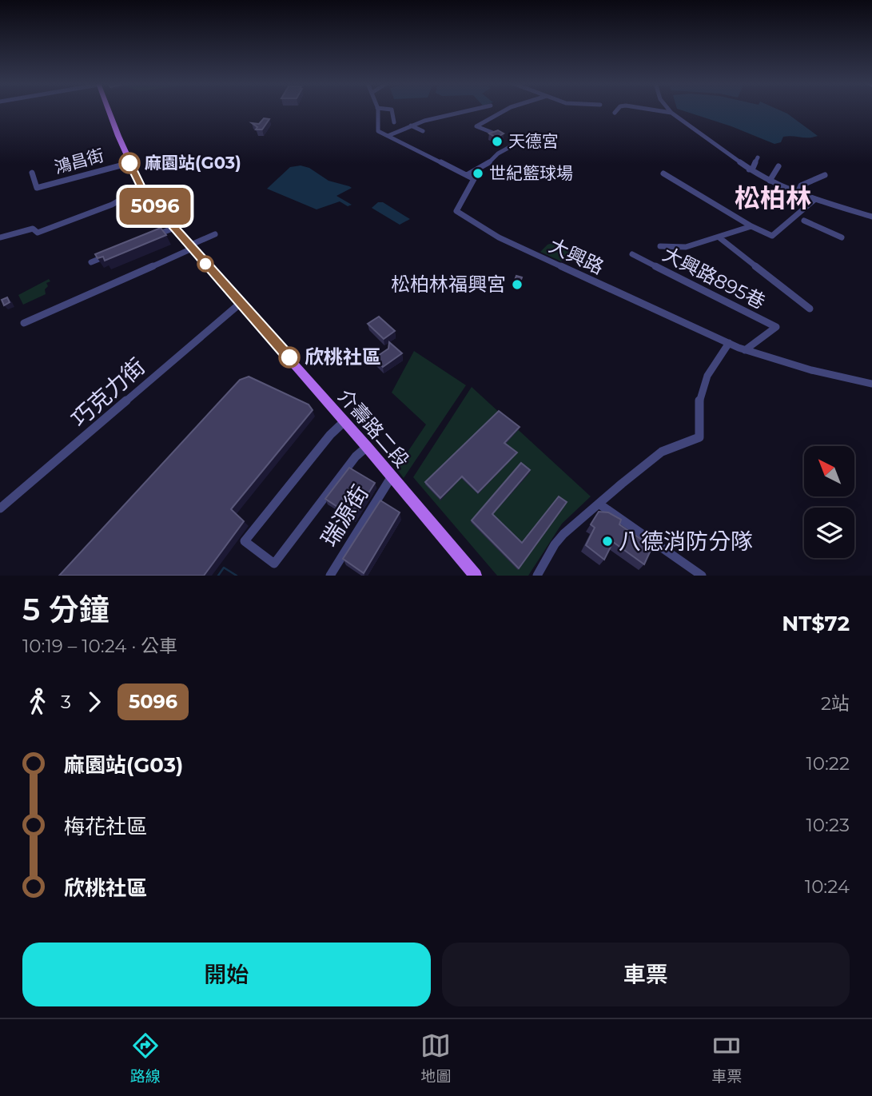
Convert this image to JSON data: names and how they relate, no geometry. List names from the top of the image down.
{
  "streets": {
    "main road": ["介壽路二段"],
    "street": [
      "鴻昌街",
      "大興路",
      "大興路895巷",
      "巧克力街",
      "瑞源街"
    ]
  },
  "crossings": [
    ["鴻昌街", "介壽路二段"],
    ["大興路", "大興路895巷"],
    ["巧克力街", "介壽路二段"],
    ["介壽路二段", "瑞源街"]
  ],
  "districts": ["松柏林"],
  "places": [
    "天德宮",
    "麻園站(G03)",
    "世紀籃球場",
    "松柏林福興宮",
    "欣桃社區",
    "八德消防分隊"
  ],
  "lines": ["bus line 5096"],
  "north": "top left",
  "page": {
    "on_map": "5096",
    "heading": ["5 分鐘", "10:19 – 10:24 · 公車", "NT$72"],
    "legs": ["3", "5096", "2站"],
    "list": [
      {
        "name": "麻園站(G03)",
        "value": "10:22"
      },
      {
        "name": "梅花社區",
        "value": "10:23"
      },
      {
        "name": "欣桃社區",
        "value": "10:24"
      }
    ],
    "buttons": ["開始", "車票"],
    "tabs": ["路線", "地圖", "車票"]
  }
}
